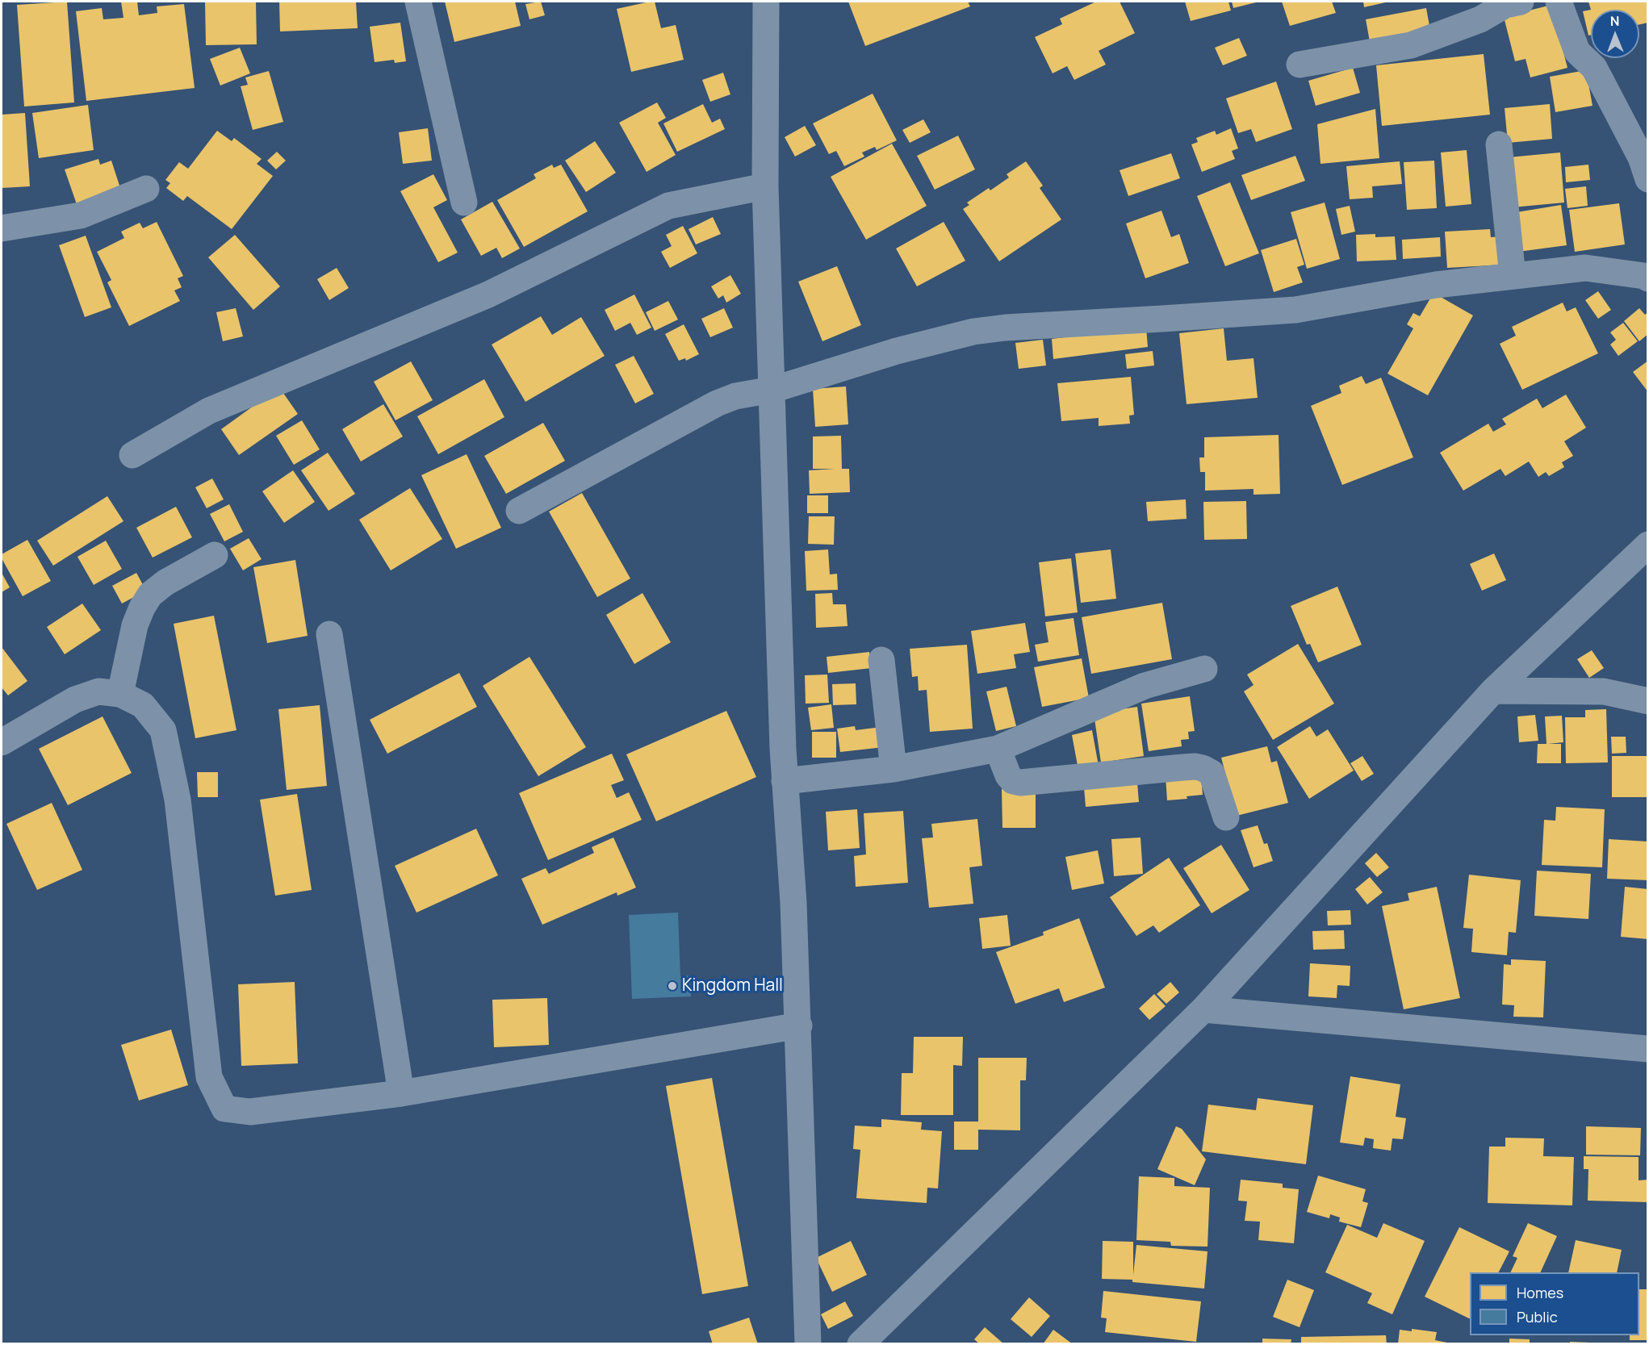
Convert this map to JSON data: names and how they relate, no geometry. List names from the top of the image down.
{
  "places": ["Kingdom Hall"],
  "legend": ["Homes", "Public"],
  "north": "top"
}
